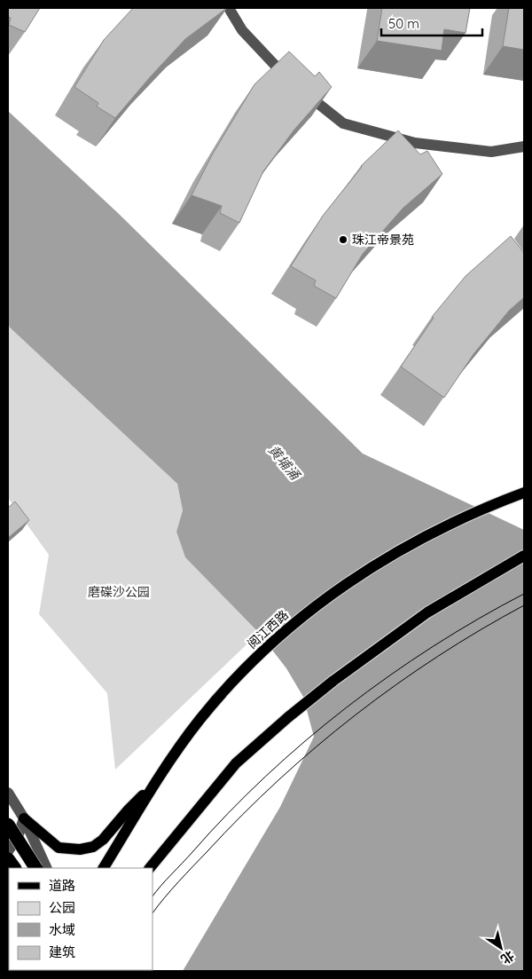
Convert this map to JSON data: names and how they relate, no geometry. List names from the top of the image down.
{
  "streets": {
    "main road": ["阅江西路"]
  },
  "water": ["黄埔涌"],
  "parks": ["磨碟沙公园"],
  "places": ["珠江帝景苑"],
  "legend": [
    "道路",
    "公园",
    "水域",
    "建筑"
  ],
  "scale_bar": "50 m",
  "north": "bottom right"
}
